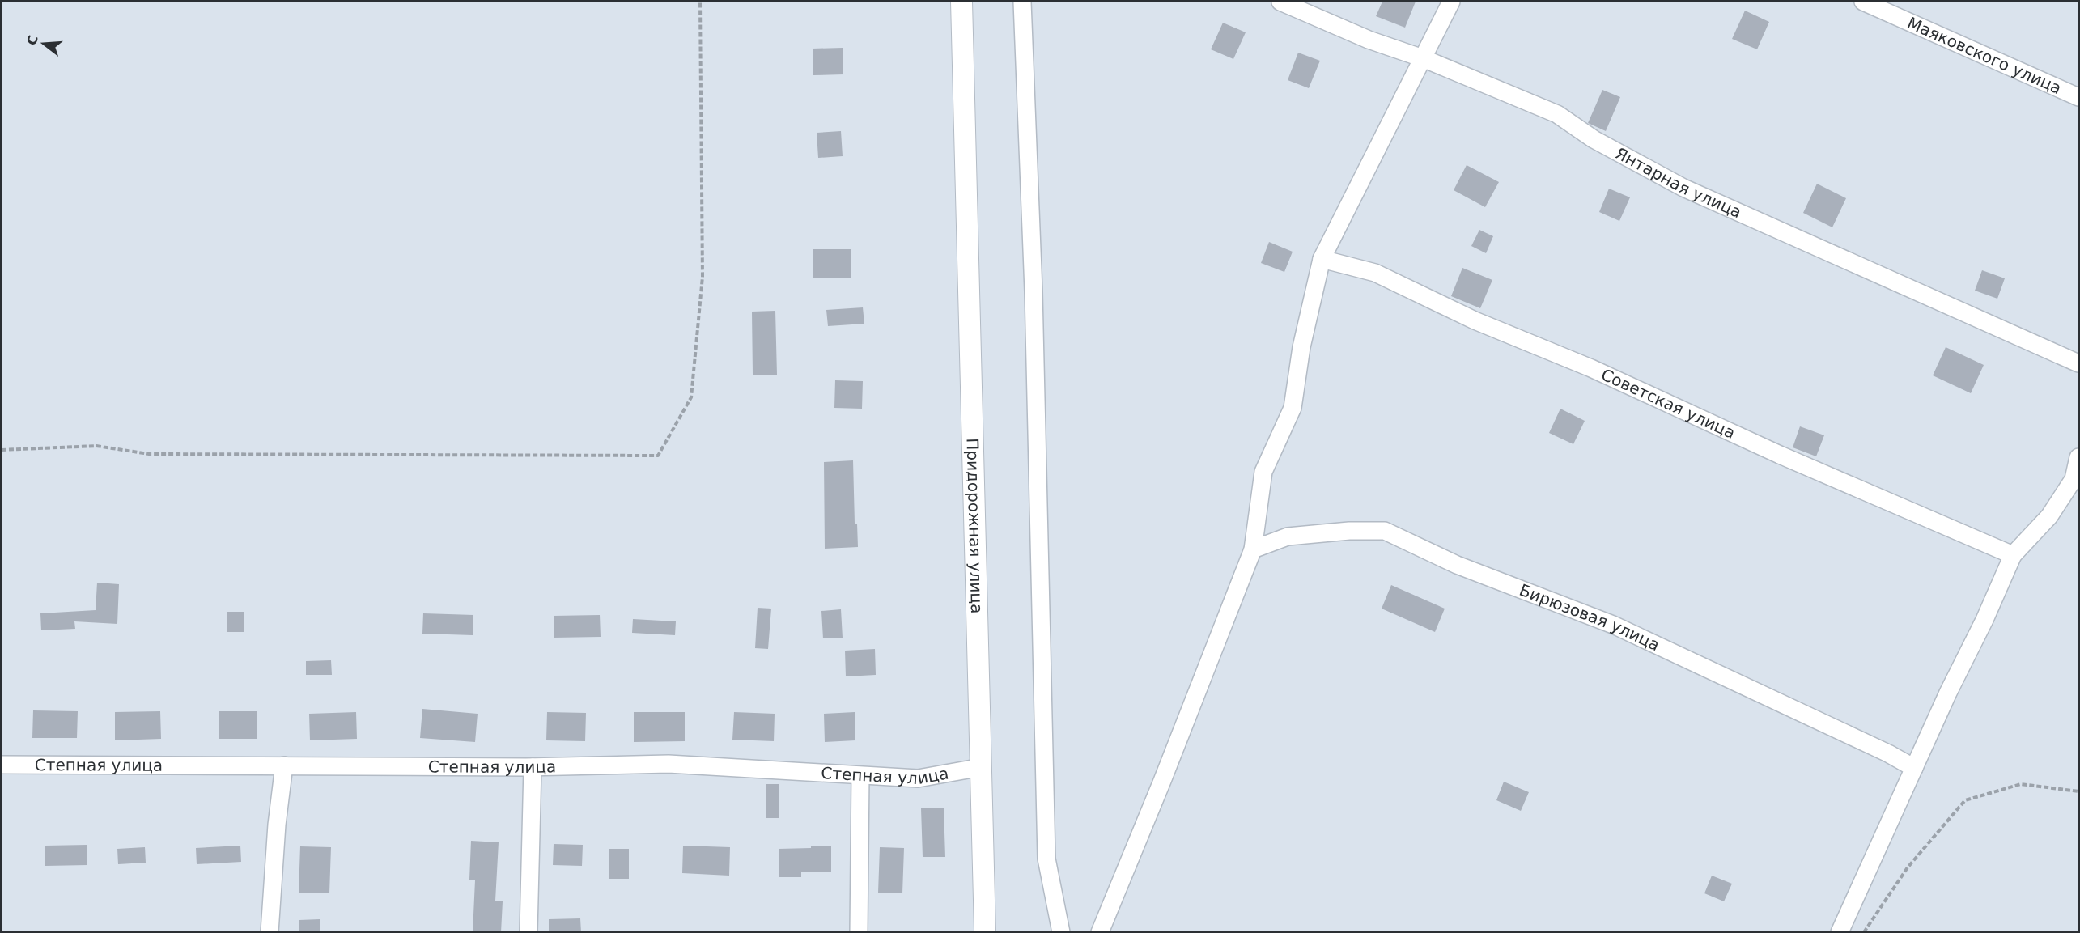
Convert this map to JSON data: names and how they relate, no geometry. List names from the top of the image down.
{
  "streets": {
    "street": [
      "Маяковского улица",
      "Янтарная улица",
      "Советская улица",
      "Придорожная улица",
      "Бирюзовая улица",
      "Степная улица"
    ]
  },
  "crossings": [
    ["Придорожная улица", "Степная улица"]
  ],
  "north": "left"
}
